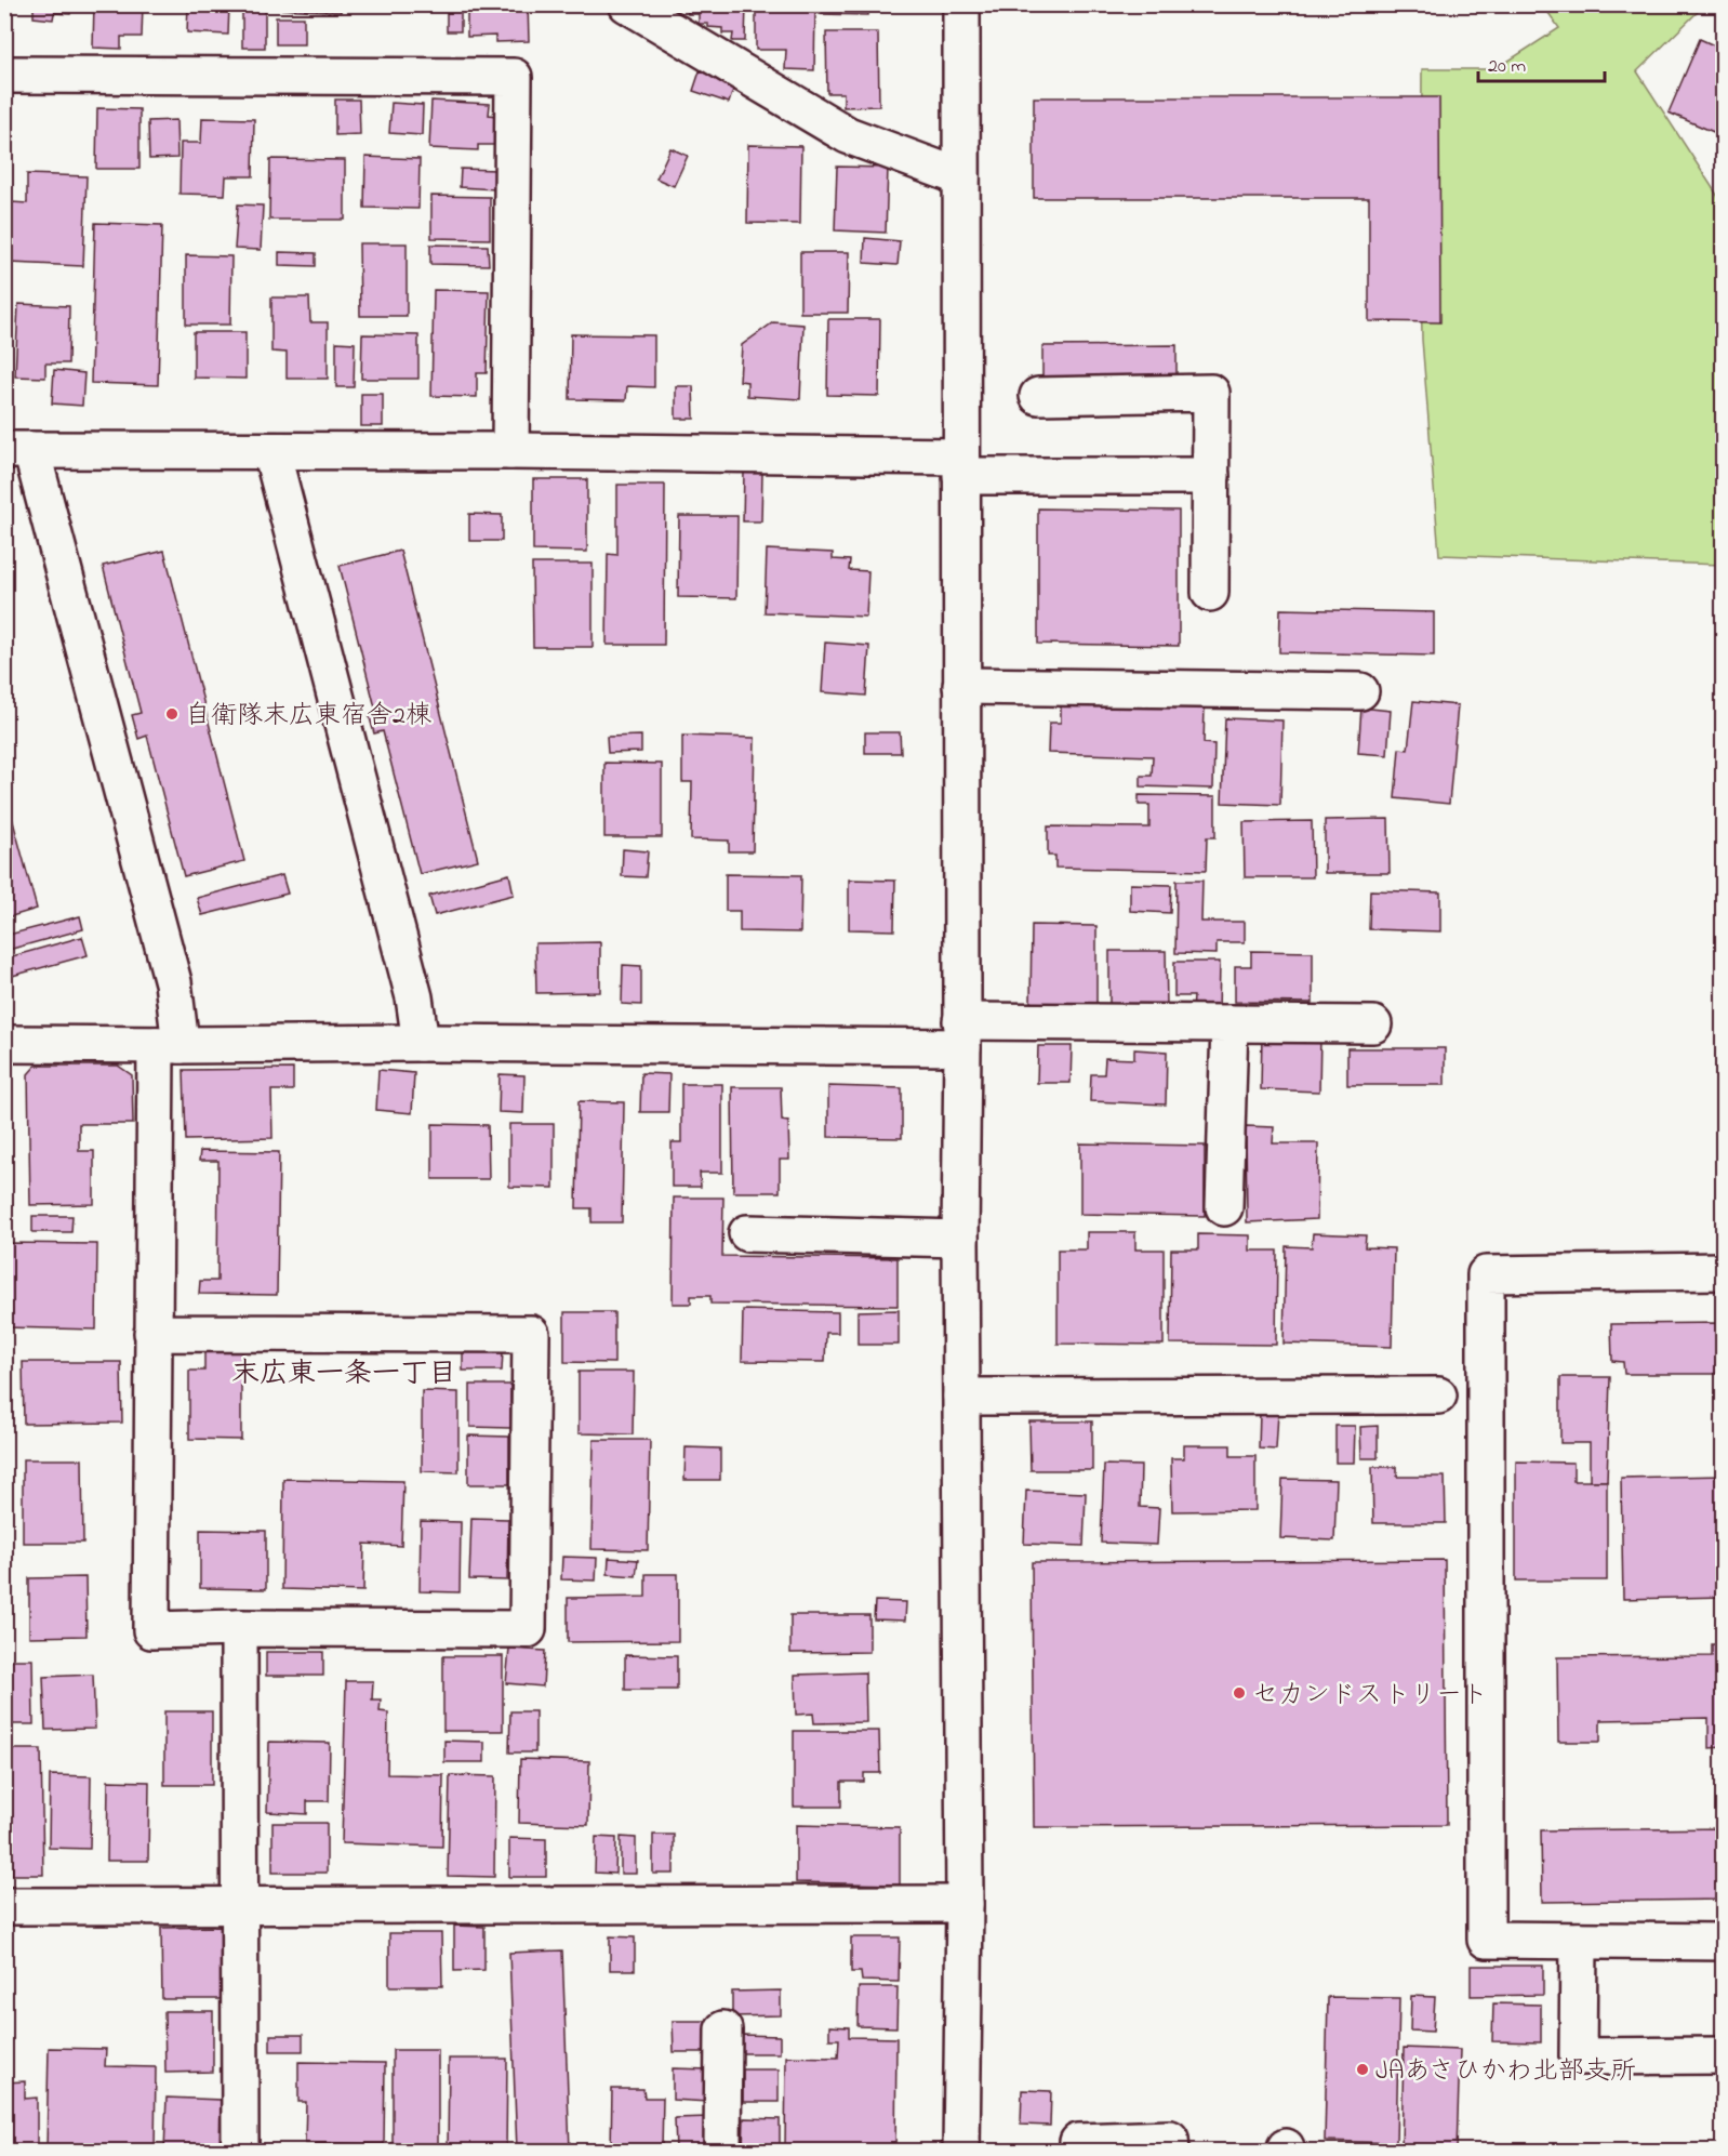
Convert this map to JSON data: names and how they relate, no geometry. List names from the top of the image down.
{
  "districts": ["末広東一条一丁目"],
  "places": ["自衛隊末広東宿舎2棟", "セカンドストリート", "JAあさひかわ北部支所"],
  "scale_bar": "20 m"
}
